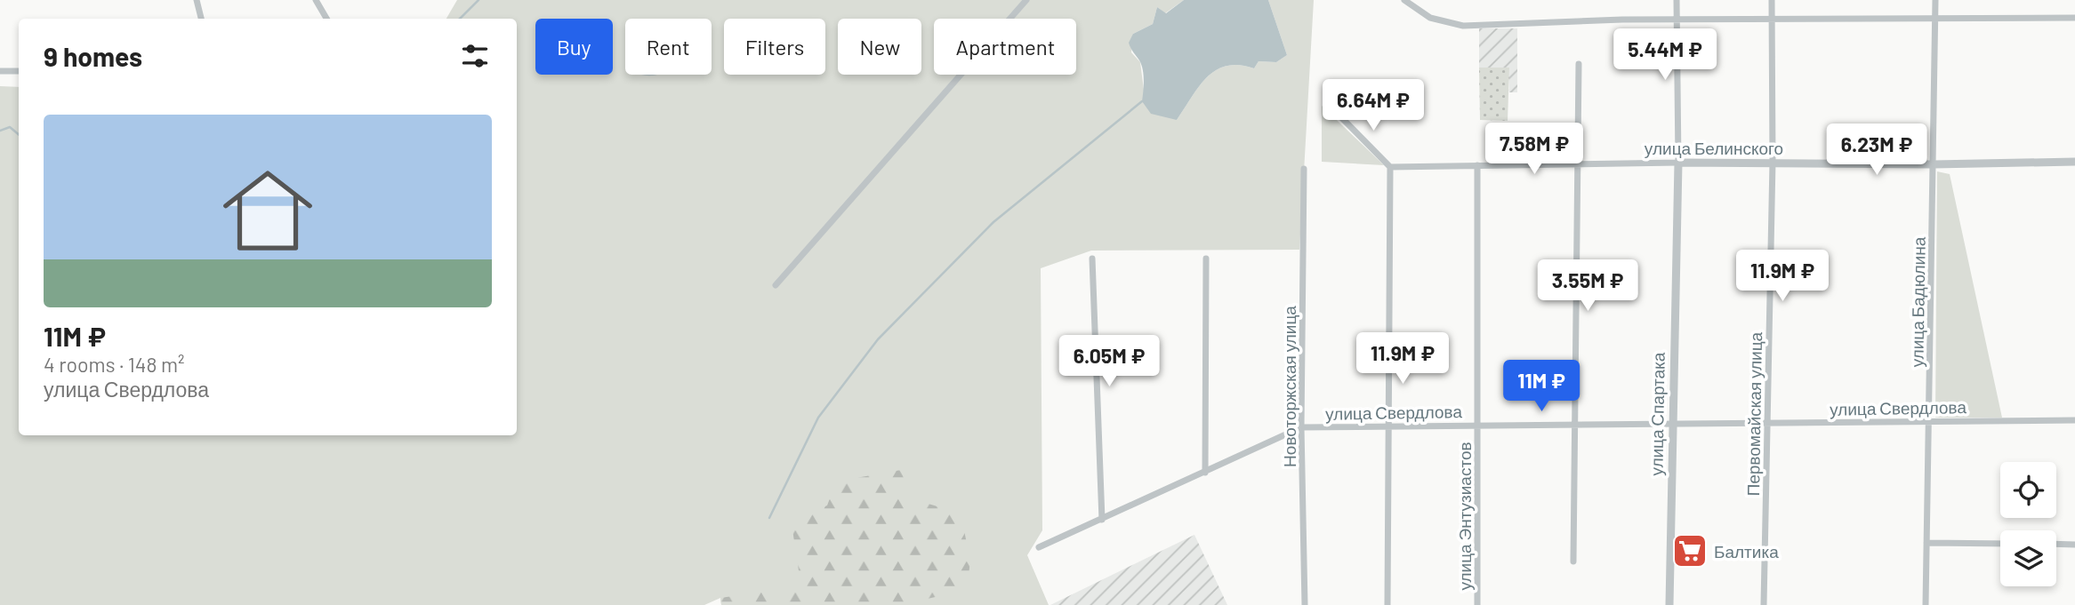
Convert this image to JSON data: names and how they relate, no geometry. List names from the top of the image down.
{
  "streets": {
    "street": [
      "улица Белинского",
      "улица Бадюлина",
      "Новоторжская улица",
      "улица Свердлова",
      "улица Спартака",
      "Первомайская улица",
      "улица Энтузиастов"
    ]
  },
  "crossings": [
    ["улица Белинского", "улица Бадюлина"],
    ["улица Белинского", "улица Спартака"],
    ["улица Белинского", "Первомайская улица"],
    ["улица Белинского", "улица Энтузиастов"],
    ["улица Бадюлина", "улица Свердлова"],
    ["Новоторжская улица", "улица Свердлова"],
    ["улица Свердлова", "улица Спартака"],
    ["улица Свердлова", "Первомайская улица"],
    ["улица Свердлова", "улица Энтузиастов"]
  ],
  "places": {
    "supermarket": ["Балтика"]
  },
  "page": {
    "chip": [
      "Buy",
      "Rent",
      "Filters",
      "New",
      "Apartment"
    ],
    "heading": "9 homes",
    "price": [
      "5.44M ₽",
      "6.64M ₽",
      "7.58M ₽",
      "6.23M ₽",
      "11.9M ₽",
      "3.55M ₽",
      "11.9M ₽",
      "6.05M ₽",
      "11M ₽"
    ],
    "list": [
      {
        "name": "11M ₽",
        "note": "4 rooms · 148 m² · улица Свердлова"
      }
    ]
  }
}
